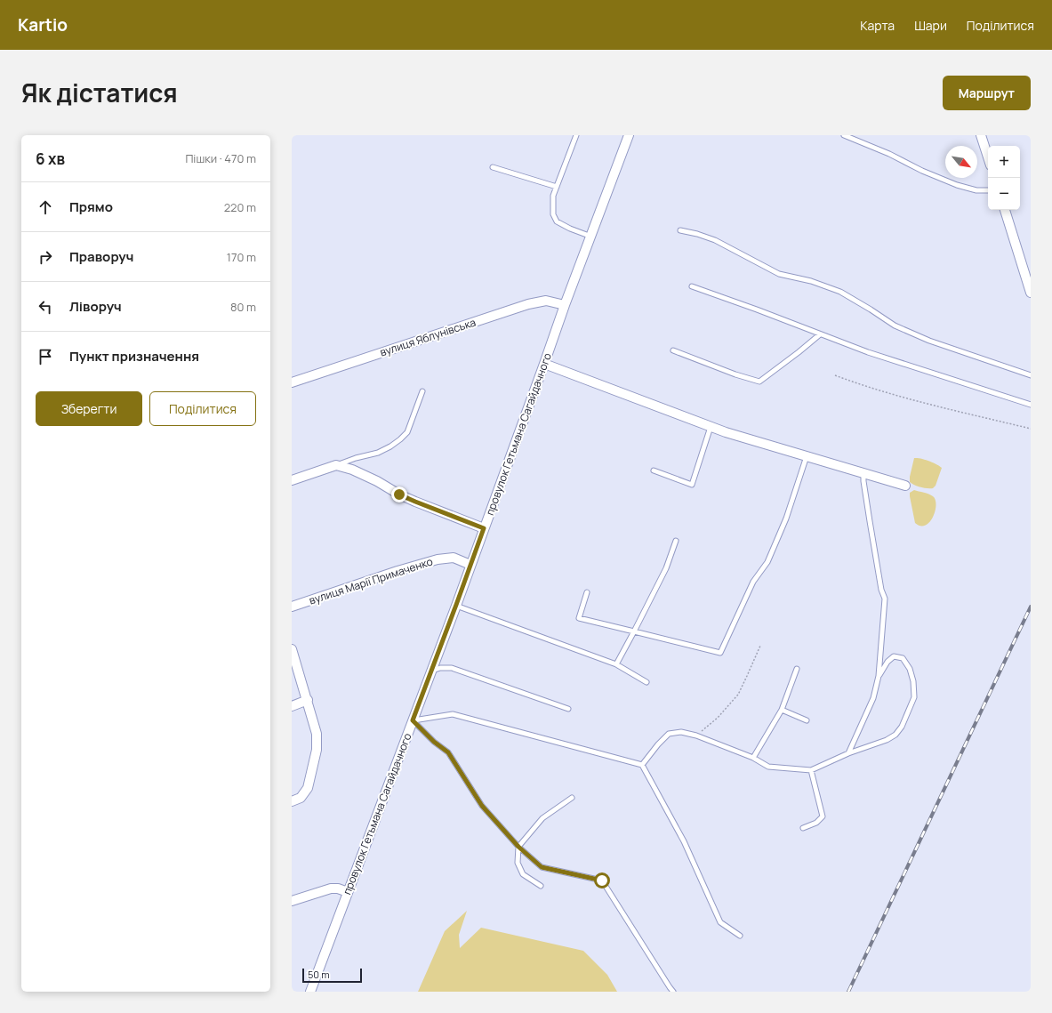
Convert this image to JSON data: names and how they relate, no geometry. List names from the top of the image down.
{
  "streets": {
    "street": ["вулиця Яблунівська", "провулок Гетьмана Сагайдачного", "вулиця Марії Примаченко"]
  },
  "crossings": [
    ["вулиця Яблунівська", "провулок Гетьмана Сагайдачного"],
    ["провулок Гетьмана Сагайдачного", "вулиця Марії Примаченко"]
  ],
  "scale_bar": "50 m",
  "north": "bottom right",
  "page": {
    "header": "Kartio",
    "nav": ["Карта", "Шари", "Поділитися"],
    "title": "Як дістатися",
    "buttons": [
      "Маршрут",
      ["Зберегти", "Поділитися"]
    ],
    "heading": ["6 хв", "Пішки · 470 m"],
    "map_buttons": ["+", "−"],
    "list": [
      ["Прямо", "220 m"],
      ["Праворуч", "170 m"],
      ["Ліворуч", "80 m"],
      "Пункт призначення"
    ],
    "scale": "50 m"
  }
}
